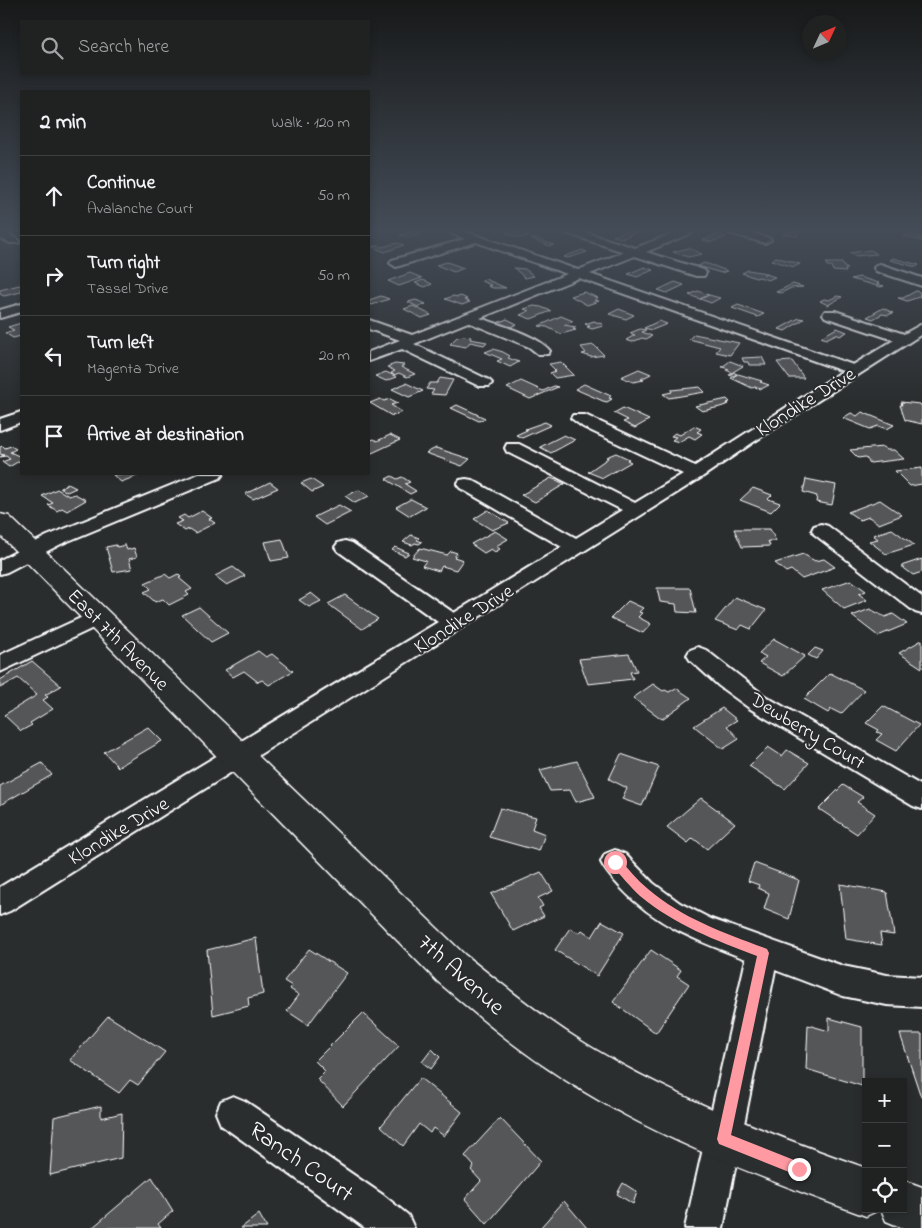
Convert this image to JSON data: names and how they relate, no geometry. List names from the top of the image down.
{
  "streets": {
    "main road": ["East 7th Avenue", "7th Avenue"],
    "street": ["Klondike Drive", "Dewberry Court", "Ranch Court"]
  },
  "crossings": [
    ["Klondike Drive", "East 7th Avenue"],
    ["Klondike Drive", "7th Avenue"],
    ["East 7th Avenue", "7th Avenue"]
  ],
  "north": "top right",
  "page": {
    "search": "Search here",
    "heading": ["2 min", "Walk · 120 m"],
    "list": [
      ["Continue", "Avalanche Court", "50 m"],
      ["Turn right", "Tassel Drive", "50 m"],
      ["Turn left", "Magenta Drive", "20 m"],
      "Arrive at destination"
    ],
    "map_buttons": ["+", "−"]
  }
}
